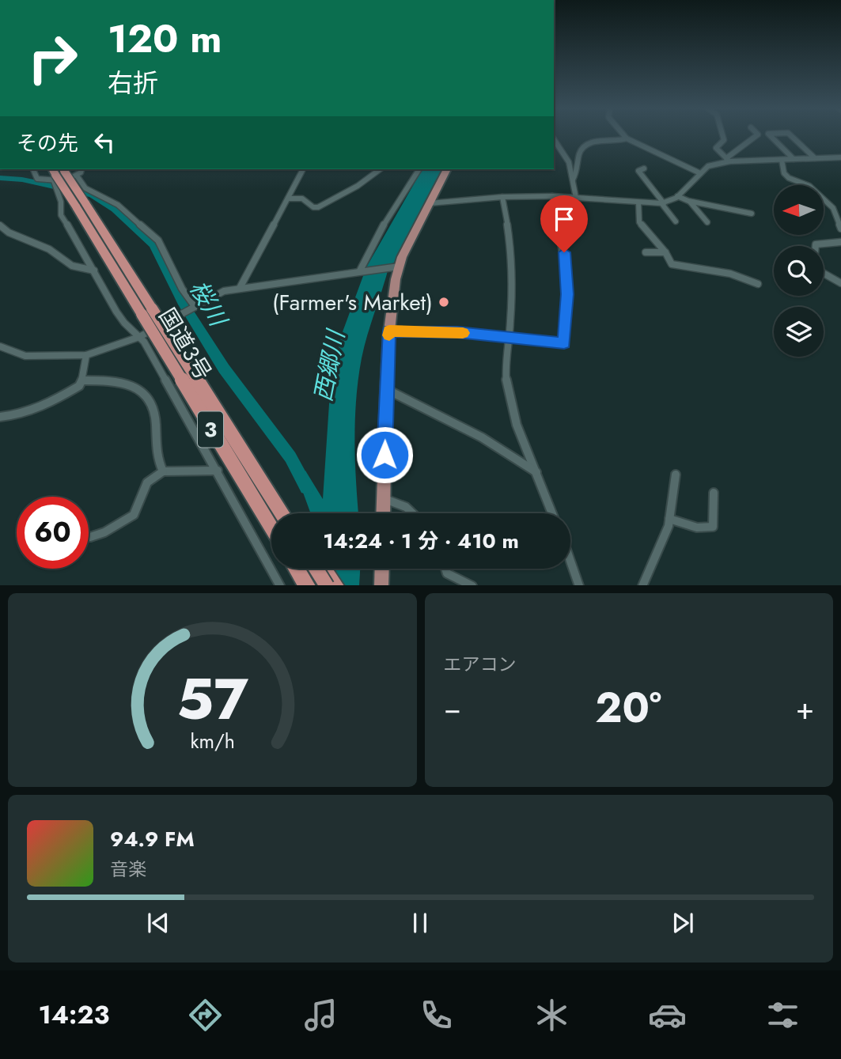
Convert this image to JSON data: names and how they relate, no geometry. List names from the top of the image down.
{
  "streets": {
    "highway": ["国道3号", "3"]
  },
  "water": ["桜川", "西郷川"],
  "places": ["(Farmer's Market)"],
  "north": "left",
  "page": {
    "turn": ["120 m", "右折"],
    "then": "その先",
    "limit": "60",
    "trip": "14:24 · 1 分 · 410 m",
    "tile": "エアコン",
    "heat": ["−", "20°", "+"],
    "song": ["94.9 FM", "音楽"],
    "tabs": "14:23",
    "gauge": ["57", "km/h"]
  }
}
